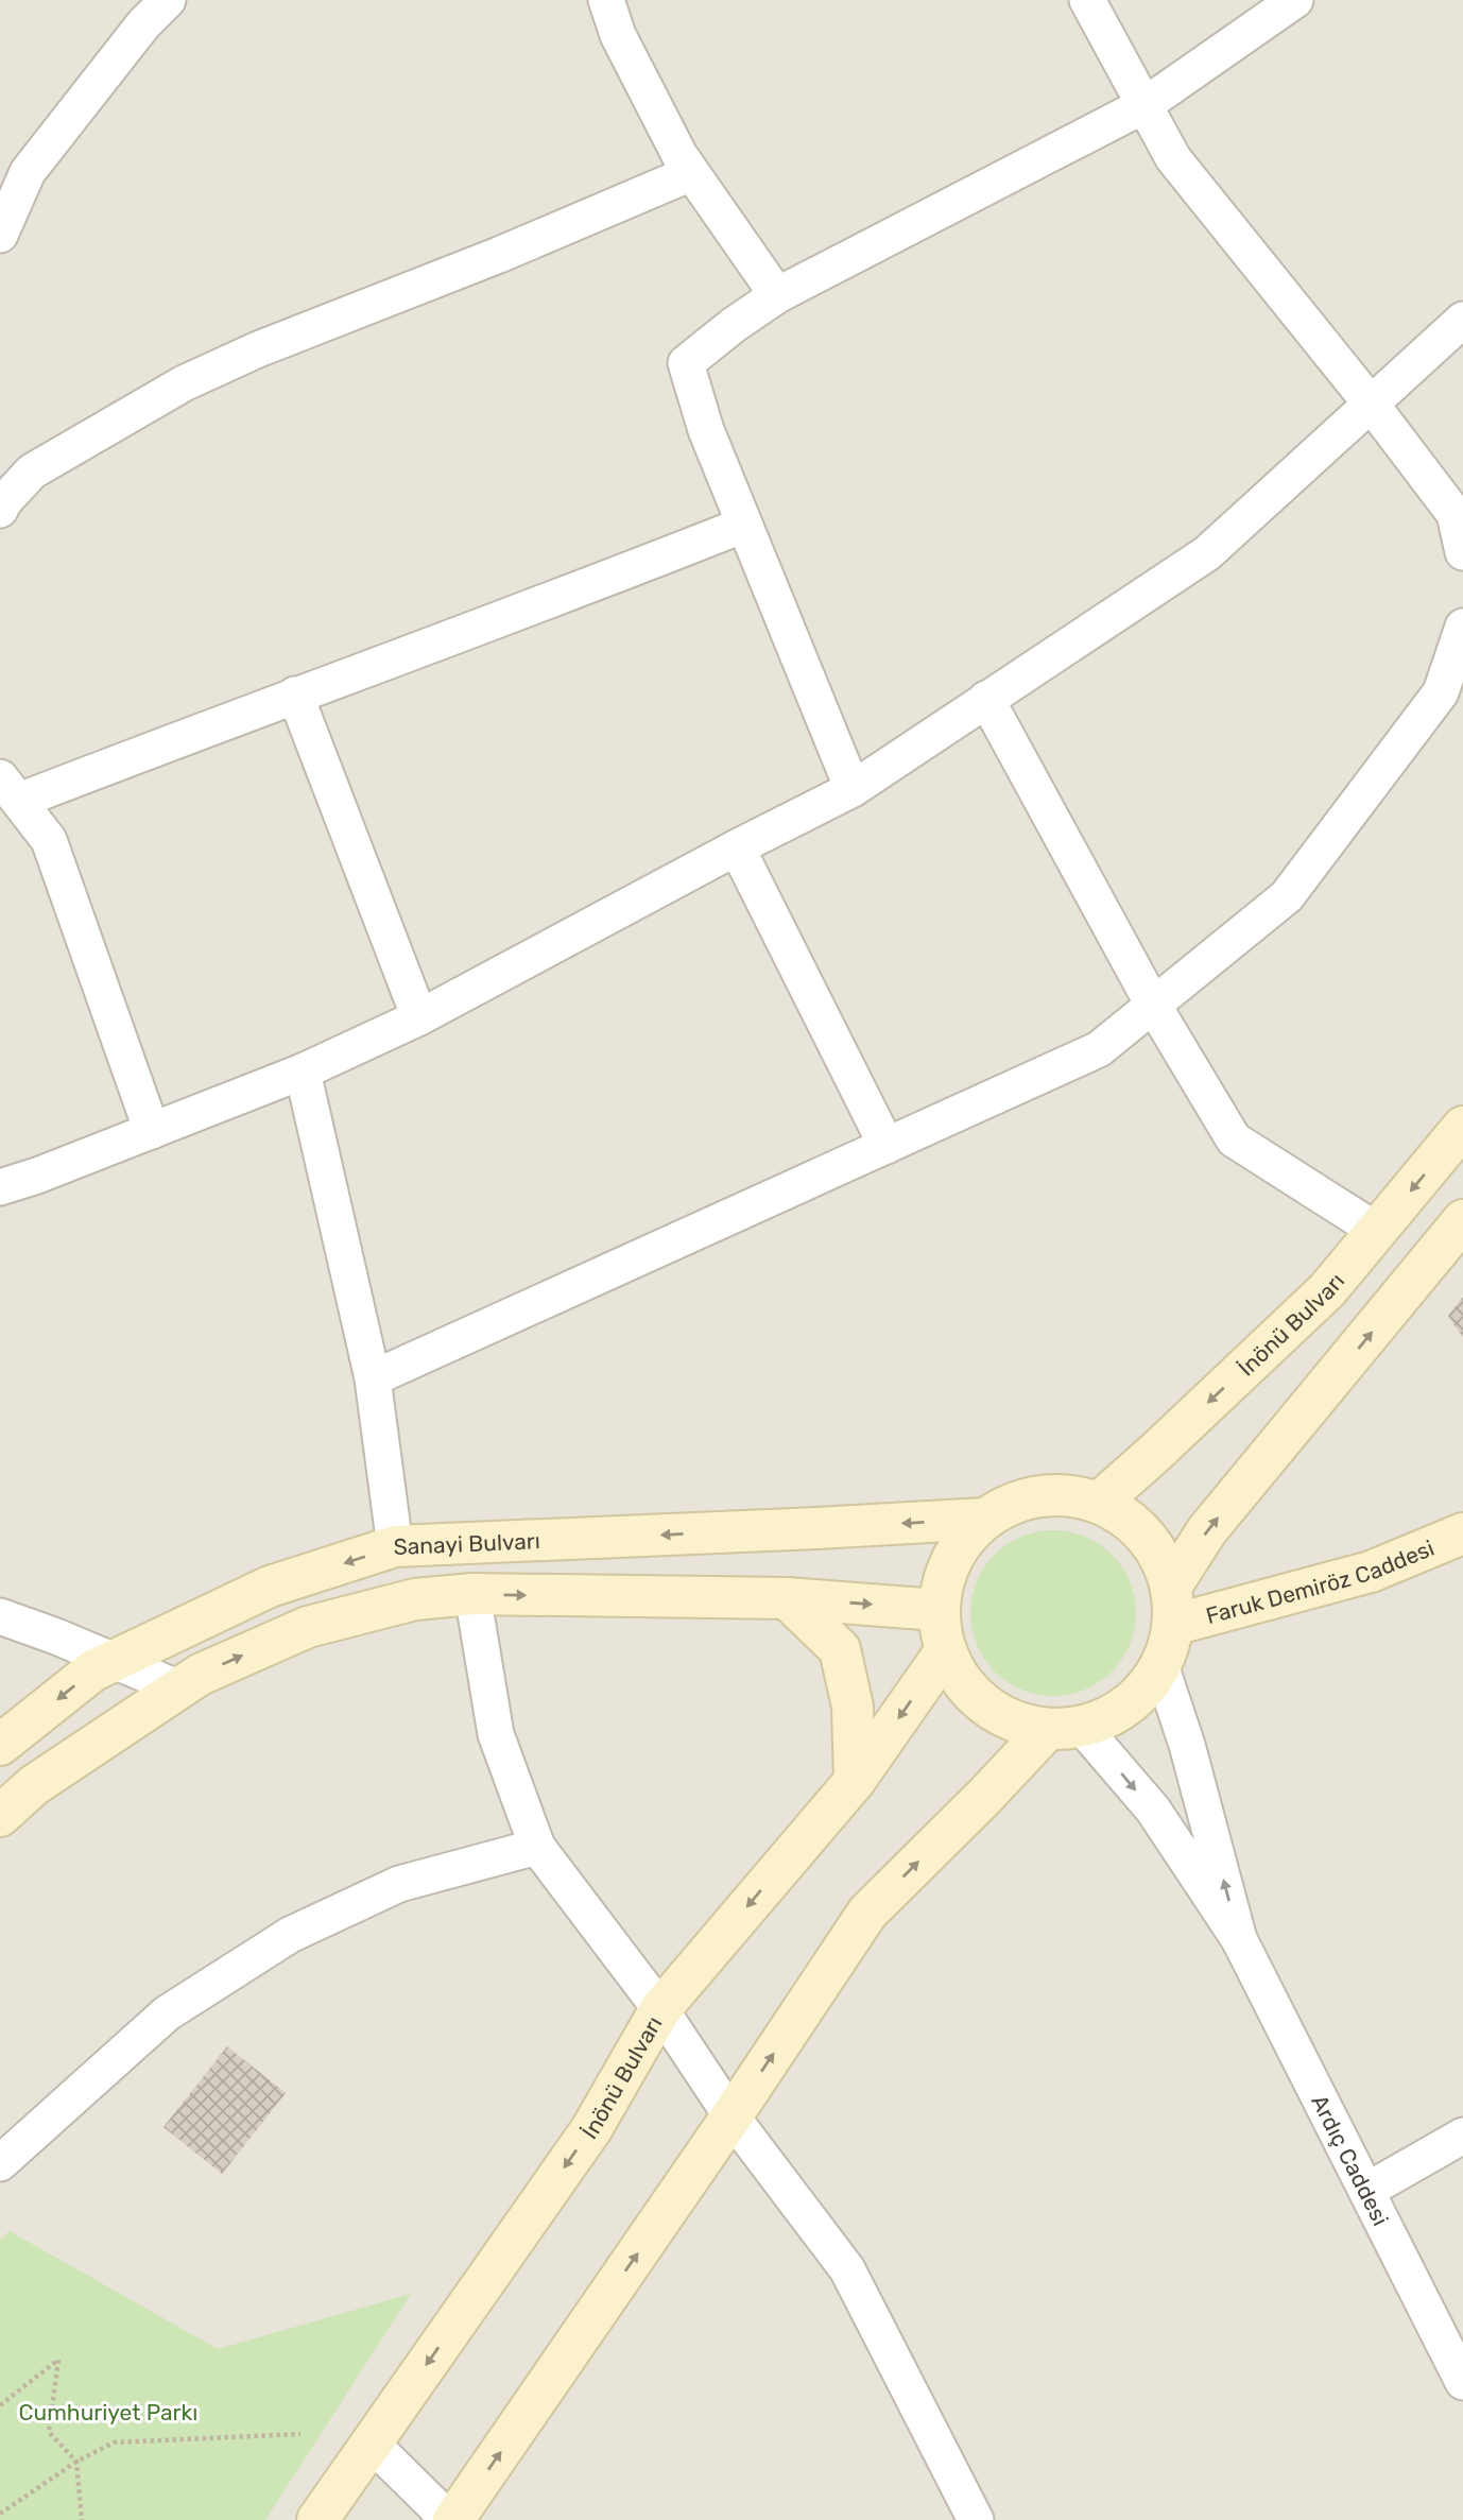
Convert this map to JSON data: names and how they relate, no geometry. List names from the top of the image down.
{
  "streets": {
    "main road": ["İnönü Bulvarı", "Sanayi Bulvarı", "Faruk Demiröz Caddesi"],
    "street": ["Ardıç Caddesi"]
  },
  "crossings": [
    ["İnönü Bulvarı", "Sanayi Bulvarı"],
    ["İnönü Bulvarı", "Faruk Demiröz Caddesi"],
    ["Sanayi Bulvarı", "Faruk Demiröz Caddesi"]
  ],
  "parks": ["Cumhuriyet Parkı"]
}
